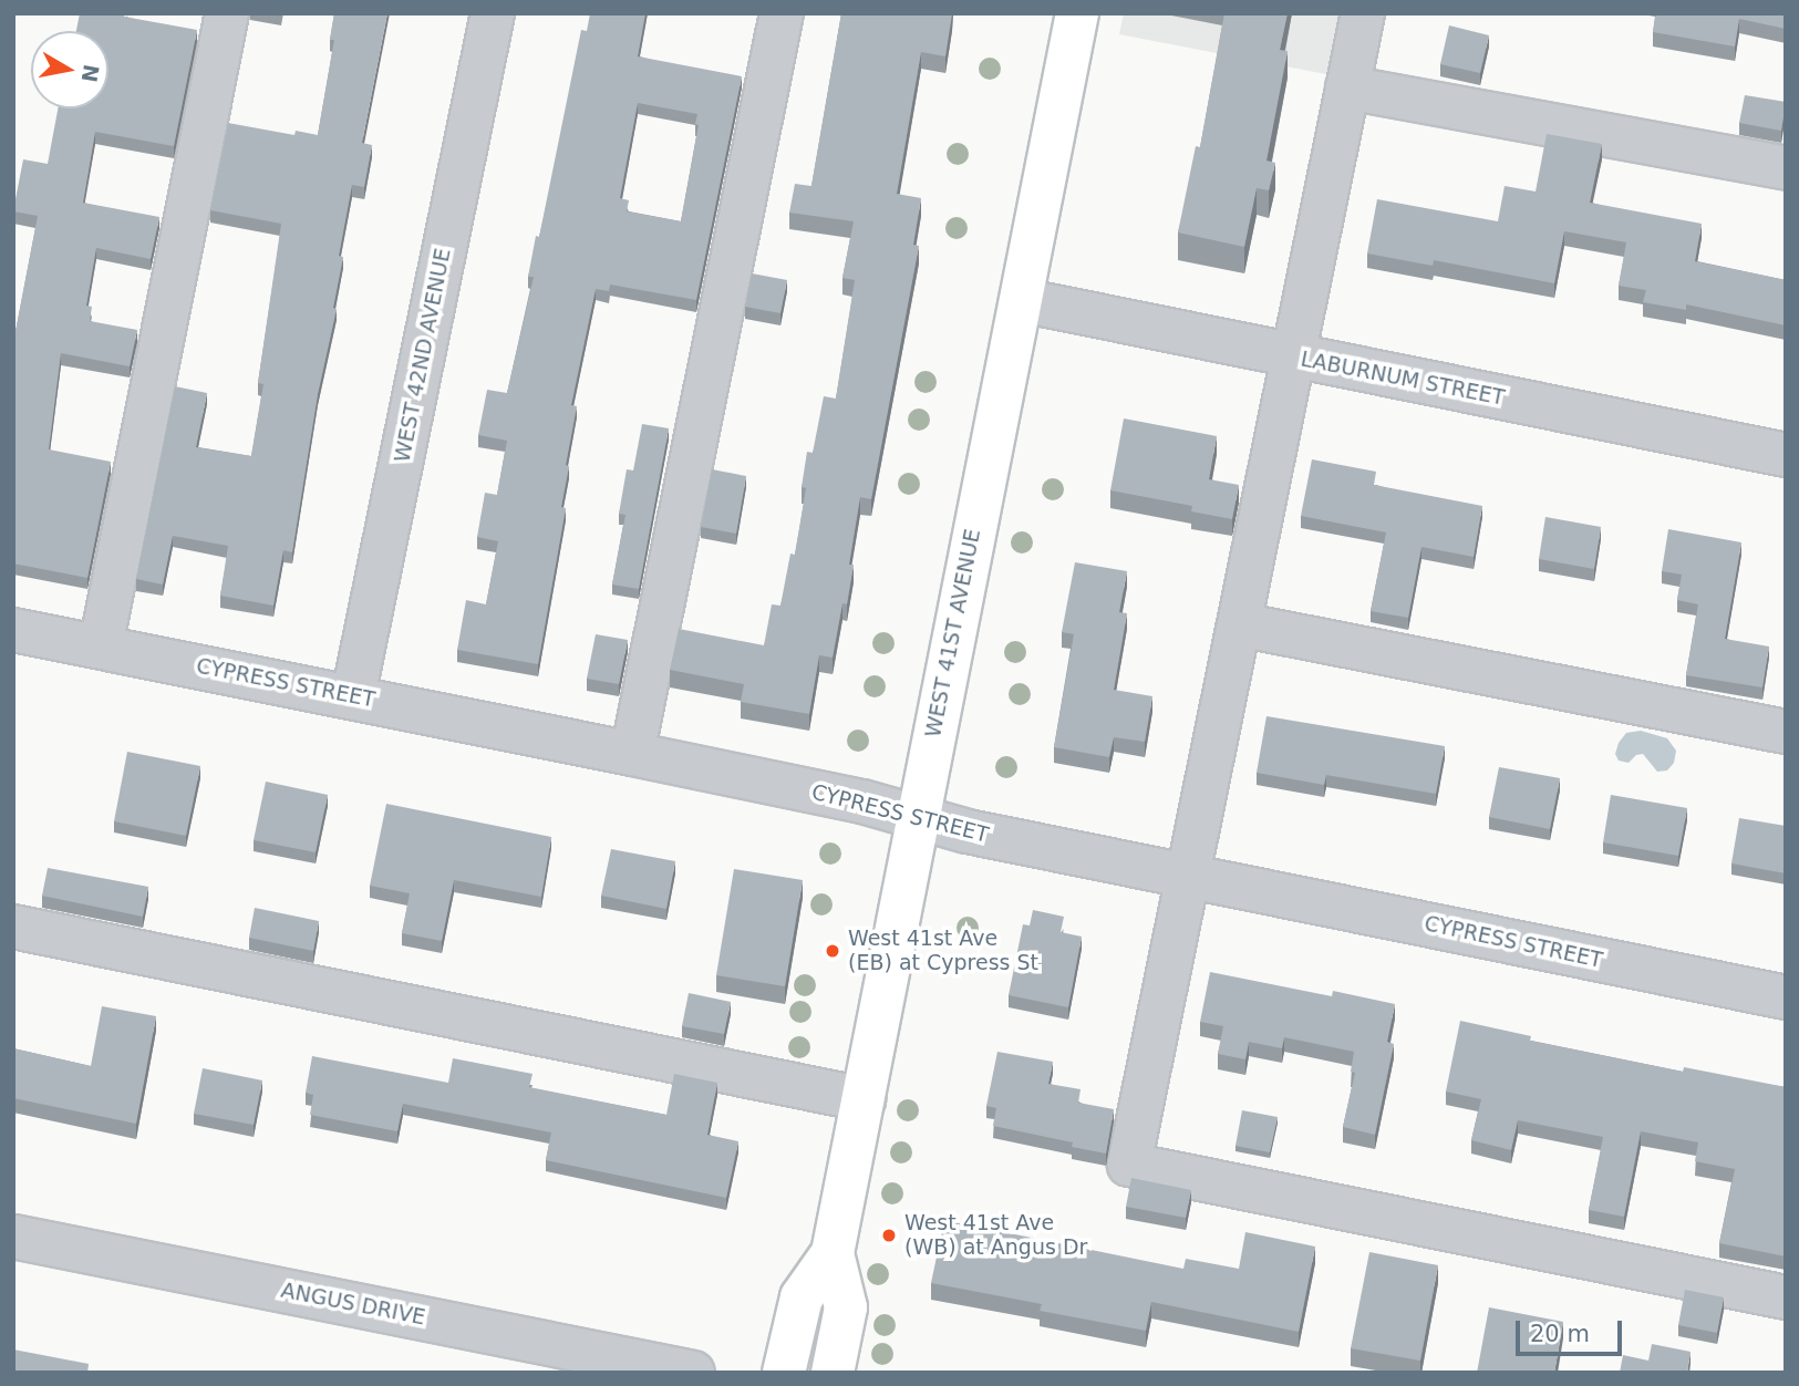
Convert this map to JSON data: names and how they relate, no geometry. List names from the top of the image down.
{
  "streets": {
    "main road": ["WEST 41ST AVENUE"],
    "street": [
      "WEST 42ND AVENUE",
      "LABURNUM STREET",
      "CYPRESS STREET",
      "ANGUS DRIVE"
    ]
  },
  "crossings": [
    ["WEST 42ND AVENUE", "CYPRESS STREET"],
    ["LABURNUM STREET", "WEST 41ST AVENUE"],
    ["WEST 41ST AVENUE", "CYPRESS STREET"]
  ],
  "places": ["West 41st Ave (EB) at Cypress St", "West 41st Ave (WB) at Angus Dr"],
  "scale_bar": "20 m",
  "north": "right"
}
